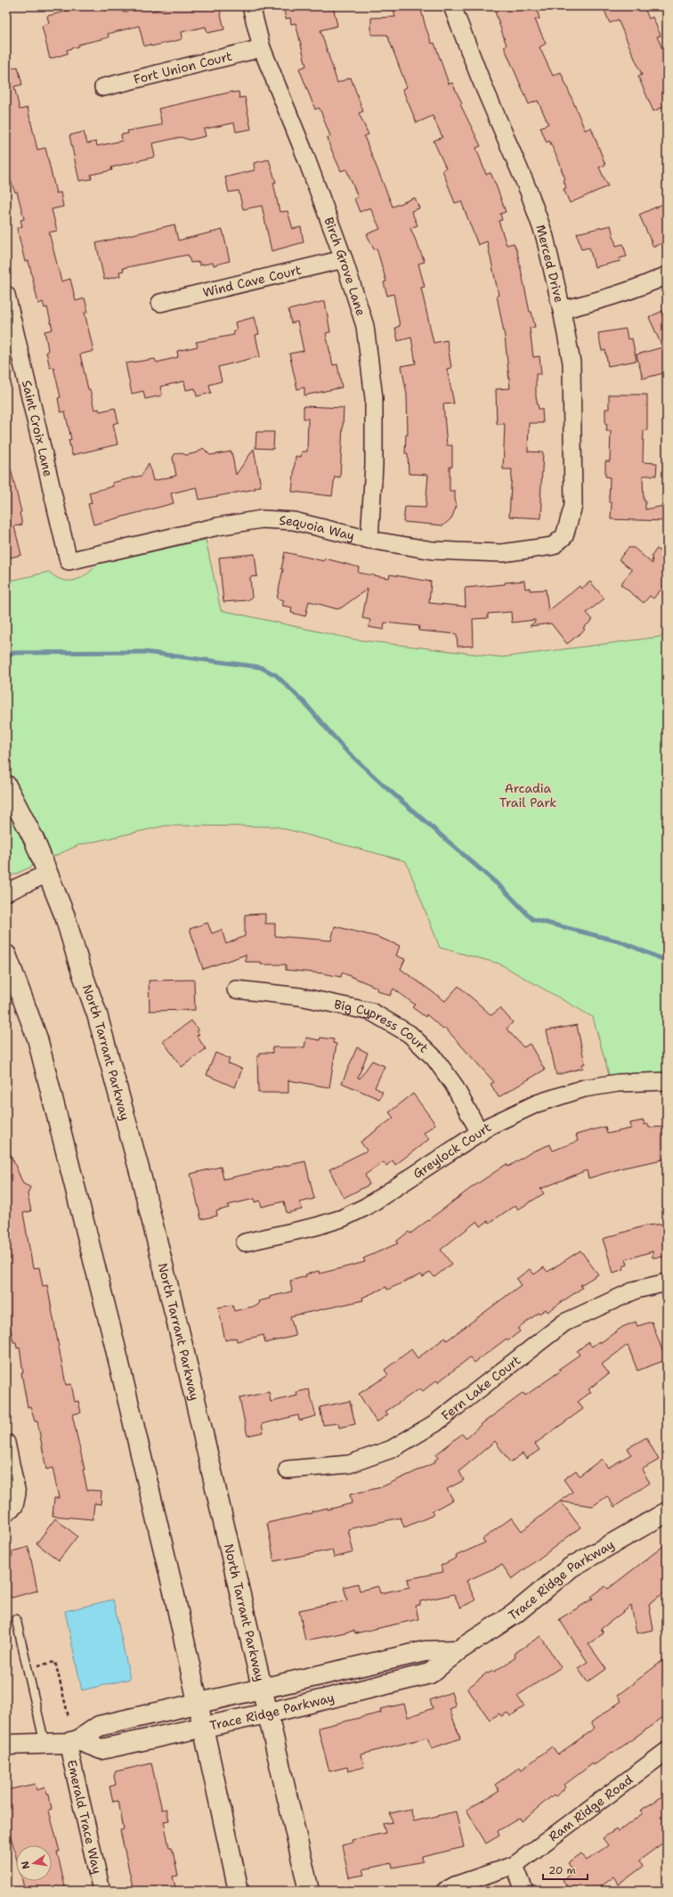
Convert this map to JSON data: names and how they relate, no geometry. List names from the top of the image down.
{
  "streets": {
    "main road": ["North Tarrant Parkway", "Trace Ridge Parkway"],
    "street": [
      "Fort Union Court",
      "Merced Drive",
      "Birch Grove Lane",
      "Wind Cave Court",
      "Saint Croix Lane",
      "Sequoia Way",
      "Big Cypress Court",
      "Greylock Court",
      "Fern Lake Court",
      "Ram Ridge Road",
      "Emerald Trace Way"
    ]
  },
  "crossings": [
    ["Fort Union Court", "Birch Grove Lane"],
    ["Merced Drive", "Sequoia Way"],
    ["Birch Grove Lane", "Wind Cave Court"],
    ["Birch Grove Lane", "Sequoia Way"],
    ["Saint Croix Lane", "Sequoia Way"],
    ["Big Cypress Court", "Greylock Court"],
    ["North Tarrant Parkway", "Trace Ridge Parkway"],
    ["Trace Ridge Parkway", "Emerald Trace Way"]
  ],
  "parks": ["Arcadia Trail Park"],
  "scale_bar": "20 m",
  "north": "left"
}
